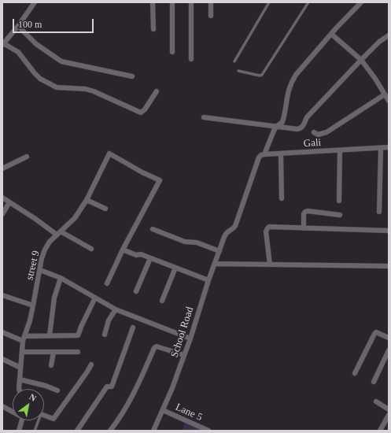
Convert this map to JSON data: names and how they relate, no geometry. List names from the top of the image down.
{
  "streets": {
    "street": [
      "Gali",
      "street 9",
      "School Road",
      "Lane 5"
    ]
  },
  "crossings": [
    ["Gali", "School Road"],
    ["School Road", "Lane 5"]
  ],
  "scale_bar": "100 m",
  "north": "top right"
}
